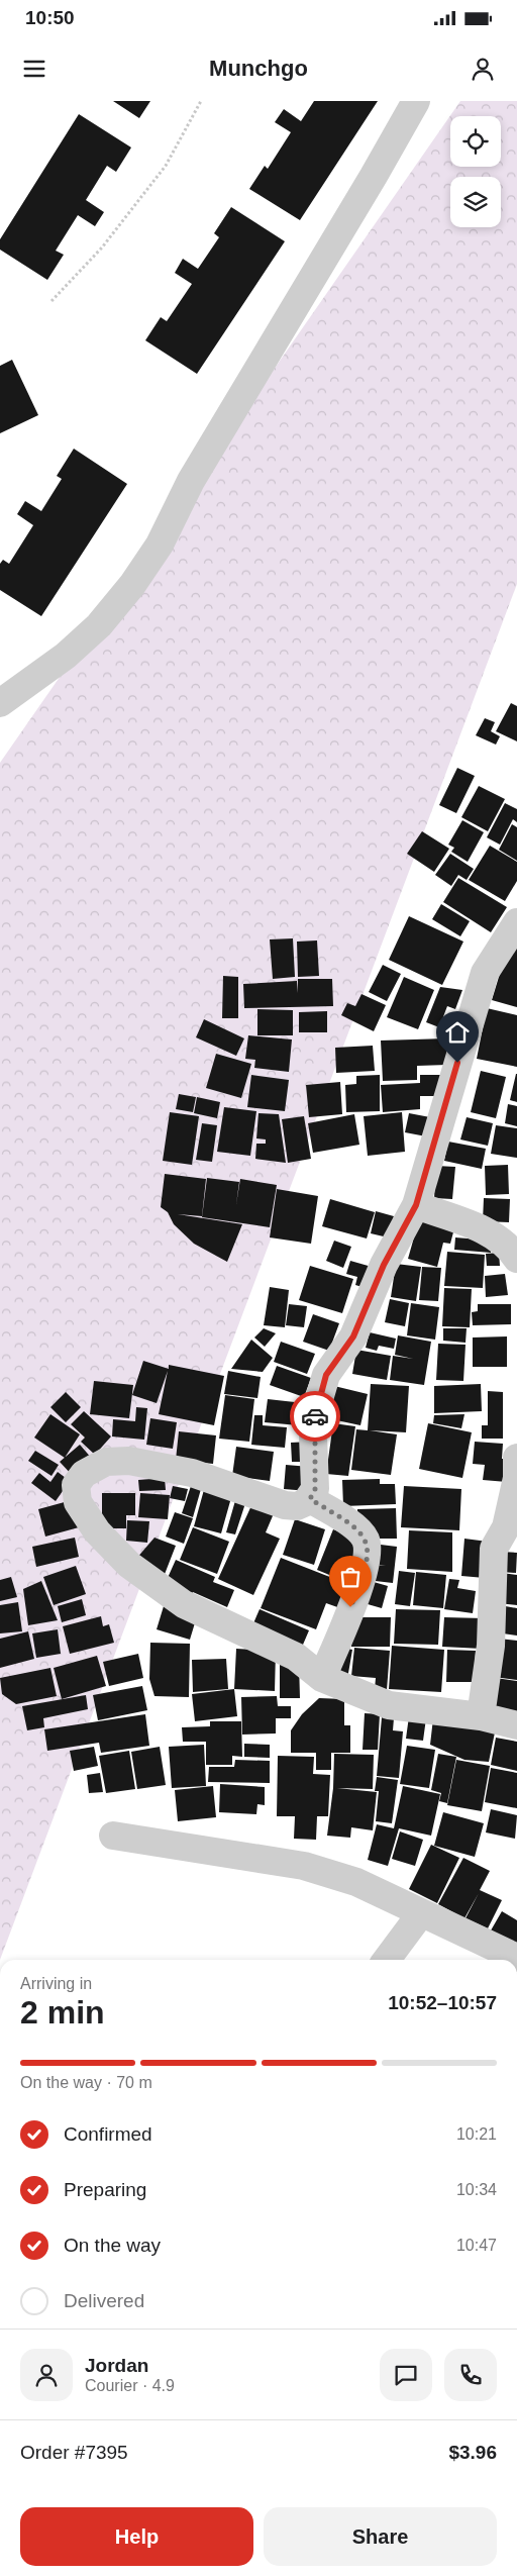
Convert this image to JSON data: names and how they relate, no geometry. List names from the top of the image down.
{
  "page": {
    "status": "10:50",
    "header": "Munchgo",
    "heading": ["2 min", "Arriving in", "10:52–10:57"],
    "panel": [
      "Jordan",
      "Courier · 4.9",
      "Order #7395",
      "$3.96"
    ],
    "bar": "On the way · 70 m",
    "list": [
      ["Confirmed", "10:21"],
      ["Preparing", "10:34"],
      ["On the way", "10:47"],
      "Delivered"
    ],
    "buttons": ["Help", "Share"]
  }
}
